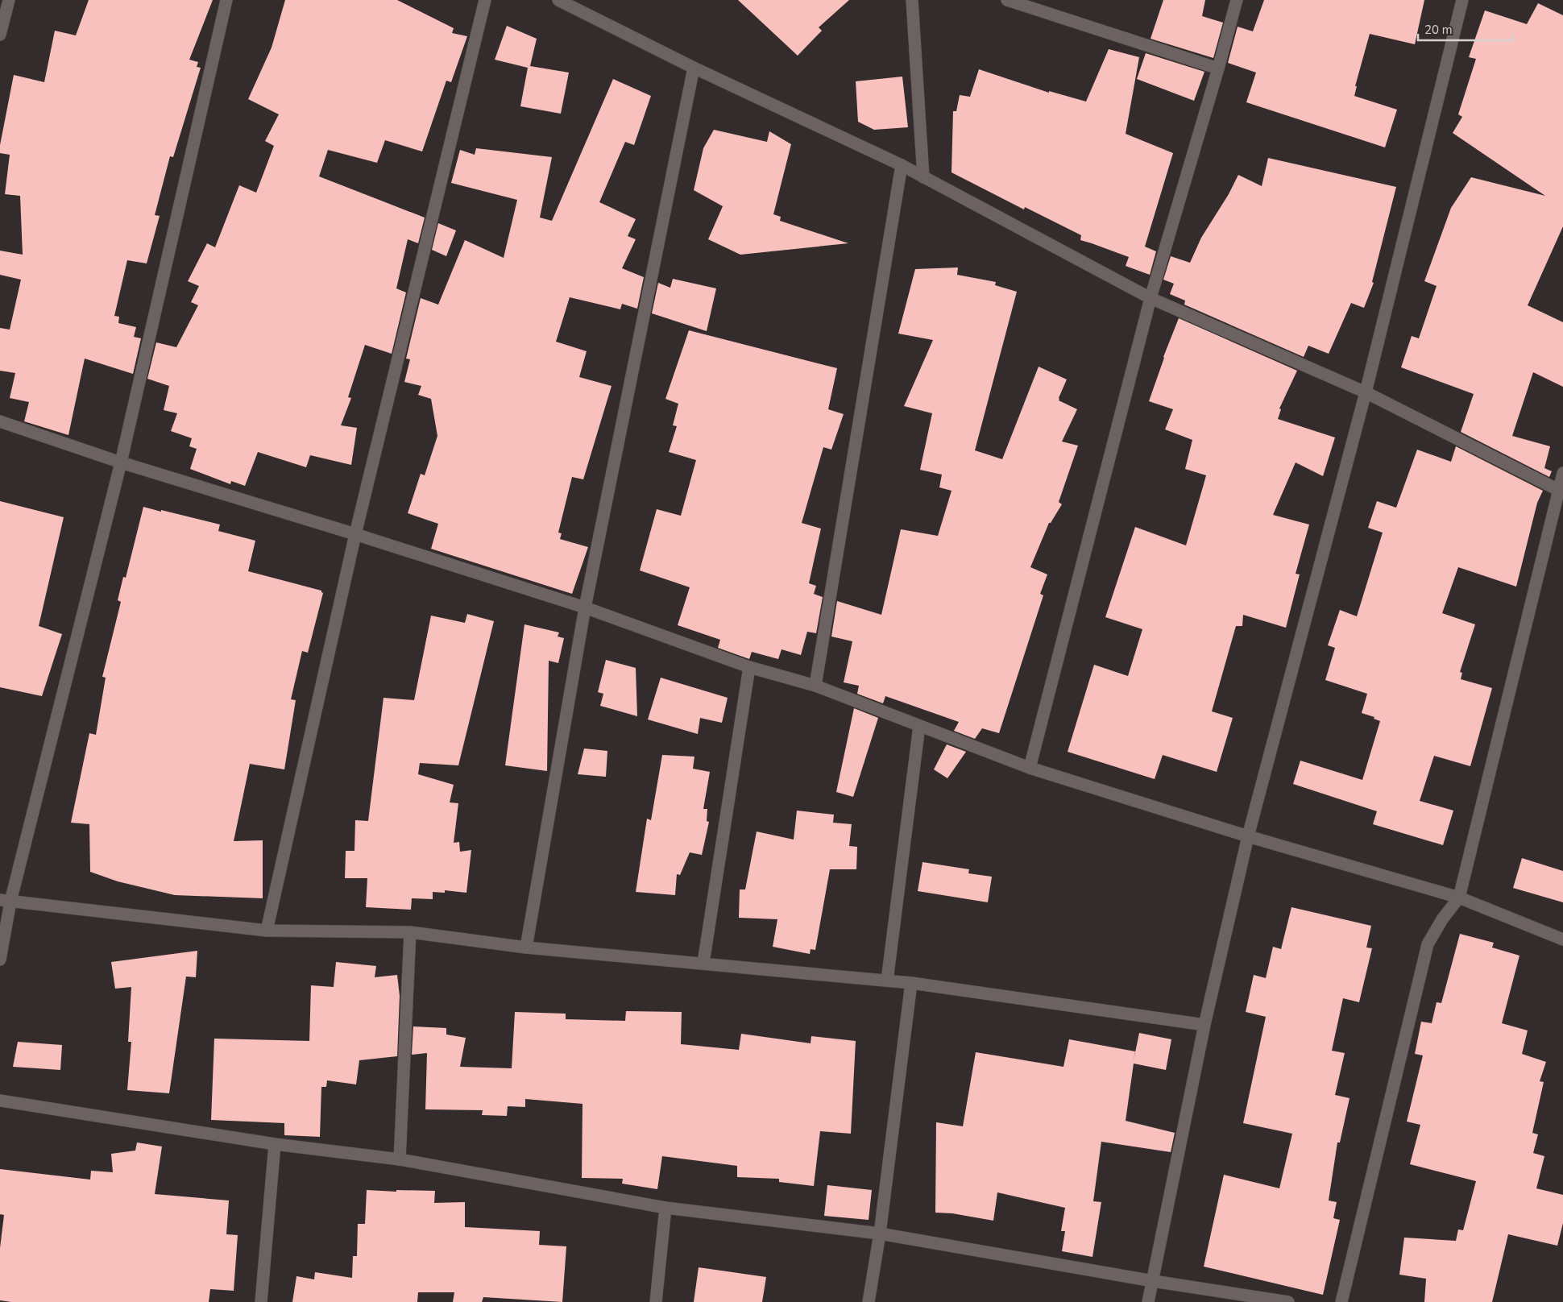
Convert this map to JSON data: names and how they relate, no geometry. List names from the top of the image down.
{
  "scale_bar": "20 m"
}
